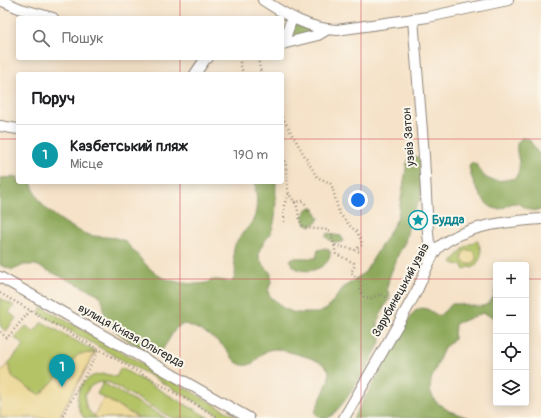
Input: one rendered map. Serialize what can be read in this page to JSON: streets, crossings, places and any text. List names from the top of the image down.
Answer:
{
  "streets": {
    "street": ["узвіз Затон", "Зарубинецький узвіз", "вулиця Князя Ольгерда"]
  },
  "crossings": [
    ["узвіз Затон", "Зарубинецький узвіз"]
  ],
  "places": {
    "place": ["Будда"]
  },
  "page": {
    "search": "Пошук",
    "heading": "Поруч",
    "list": [
      {
        "mark": "1",
        "name": "Казбетський пляж",
        "note": "Місце",
        "value": "190 m"
      }
    ],
    "map_buttons": ["+", "−"],
    "pins": "1"
  }
}
